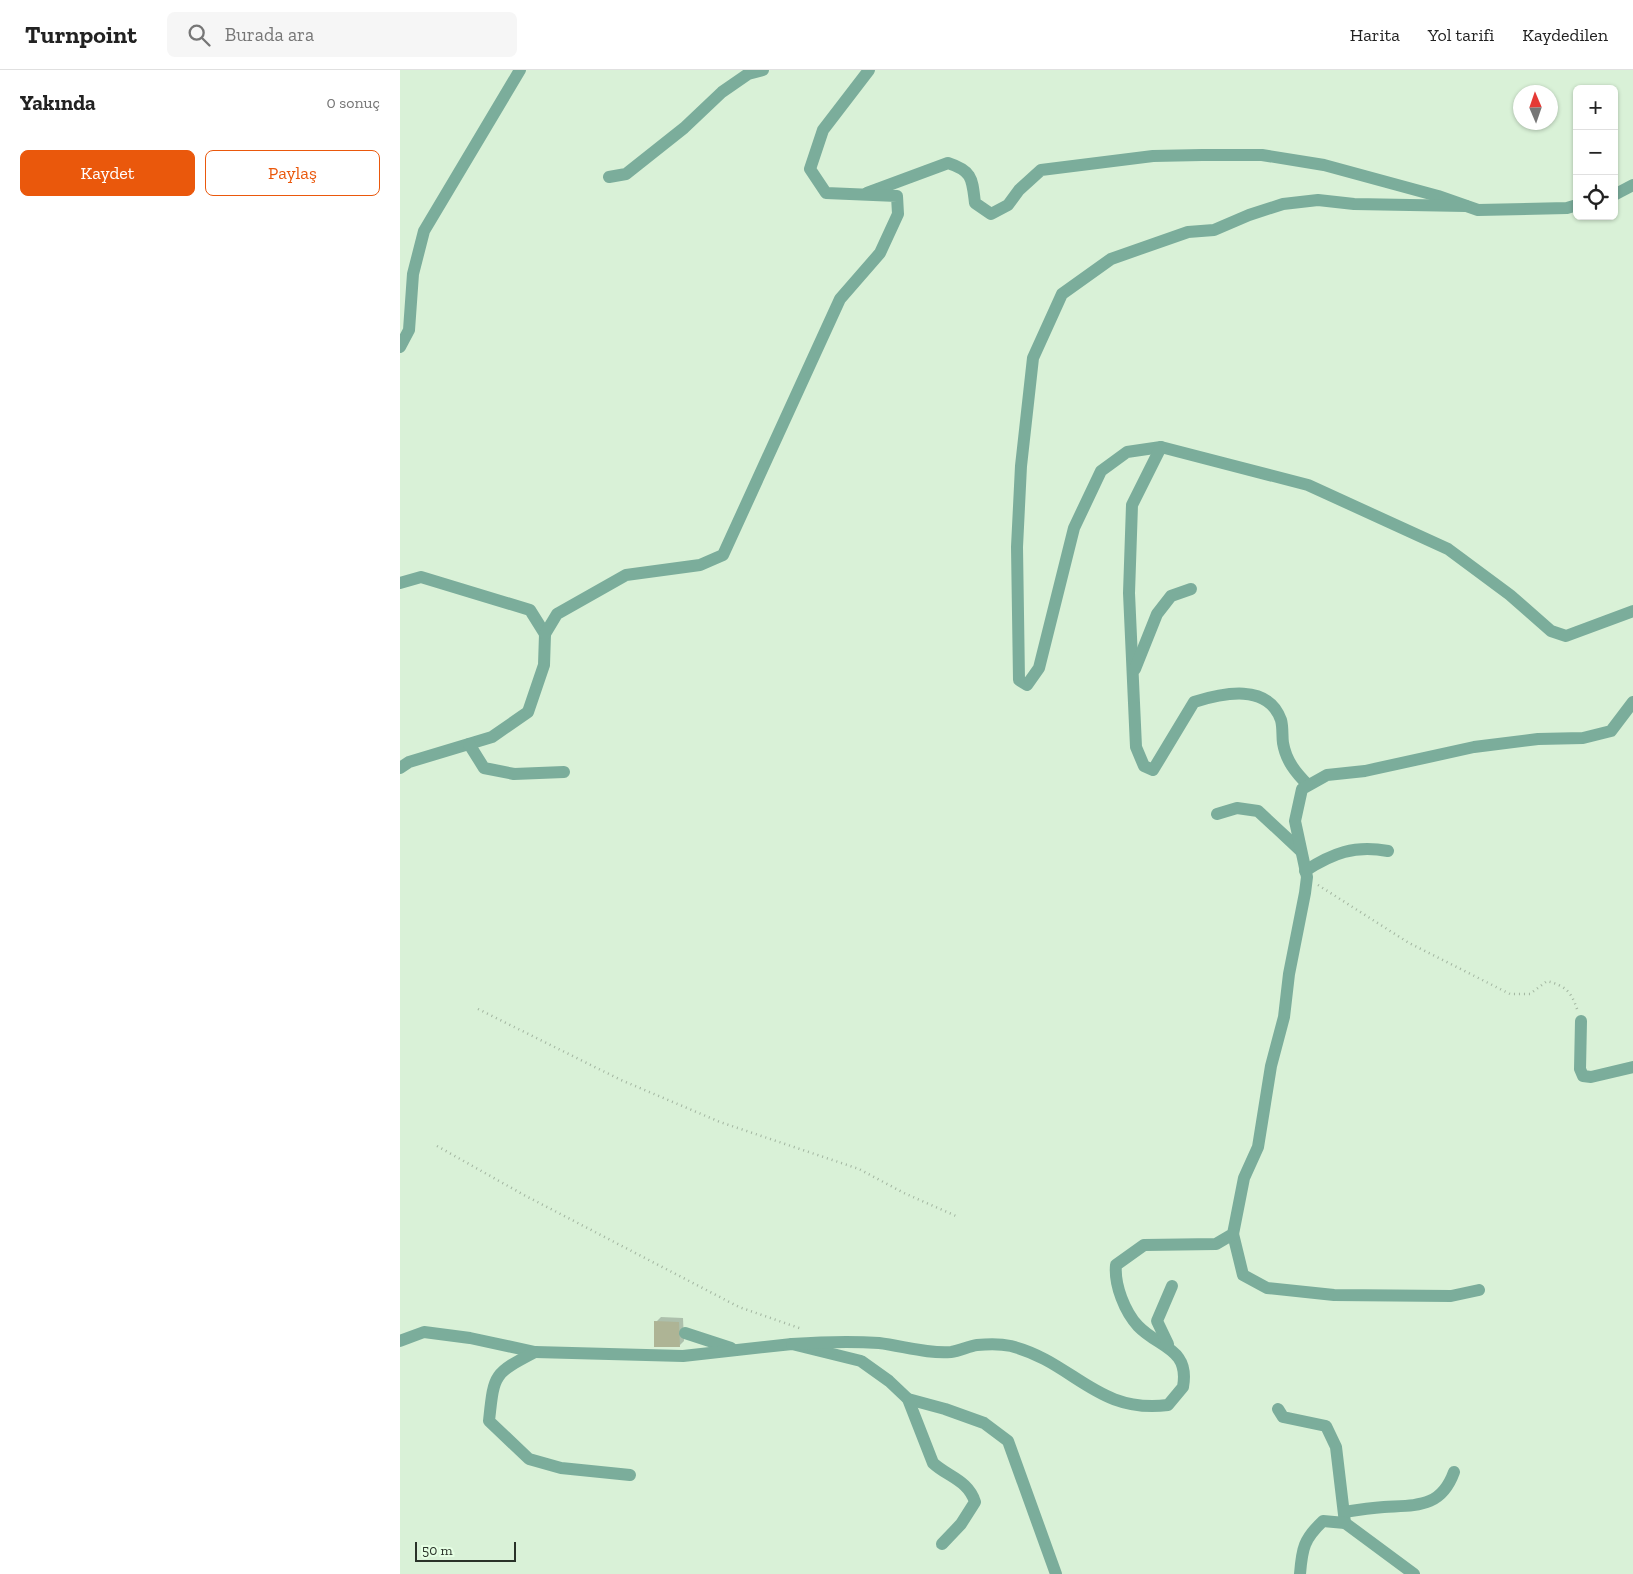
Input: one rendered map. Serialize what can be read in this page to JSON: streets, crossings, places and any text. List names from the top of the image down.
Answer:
{
  "scale_bar": "50 m",
  "north": "top",
  "page": {
    "header": "Turnpoint",
    "search": "Burada ara",
    "nav": ["Harita", "Yol tarifi", "Kaydedilen"],
    "heading": ["Yakında", "0 sonuç"],
    "map_buttons": ["+", "−"],
    "buttons": ["Kaydet", "Paylaş"],
    "scale": "50 m"
  }
}
